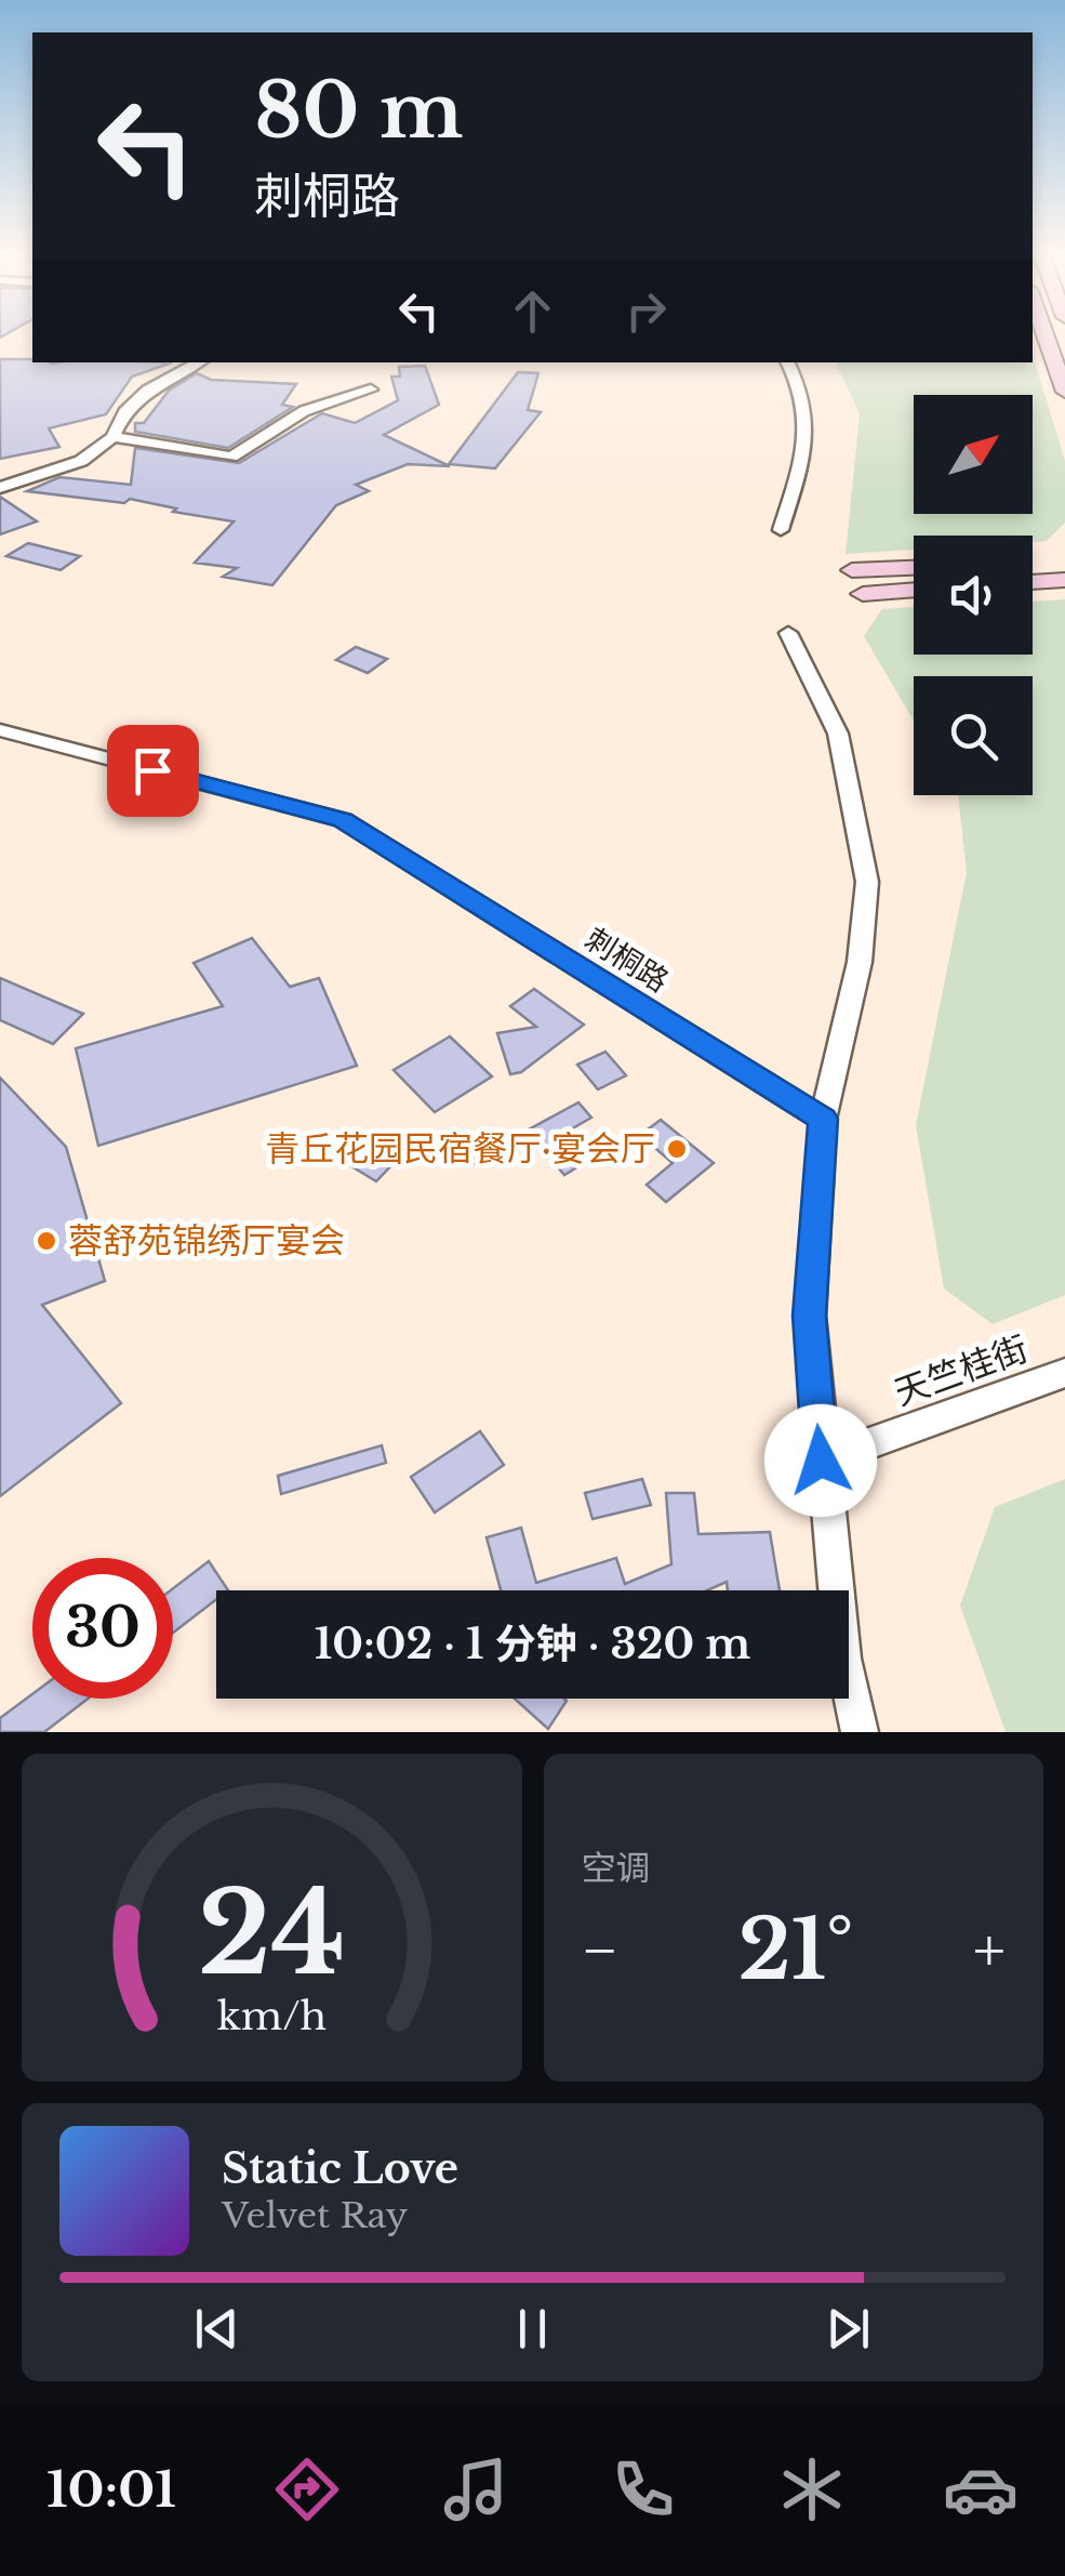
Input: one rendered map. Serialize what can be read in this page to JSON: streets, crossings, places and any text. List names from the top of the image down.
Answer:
{
  "streets": {
    "street": ["刺桐路", "天竺桂街"]
  },
  "places": ["青丘花园民宿餐厅·宴会厅", "蓉舒苑锦绣厅宴会"],
  "north": "top right",
  "page": {
    "turn": ["80 m", "刺桐路"],
    "limit": "30",
    "trip": "10:02 · 1 分钟 · 320 m",
    "tile": "空调",
    "heat": ["−", "21°", "+"],
    "song": ["Static Love", "Velvet Ray"],
    "tabs": "10:01",
    "gauge": ["24", "km/h"]
  }
}
